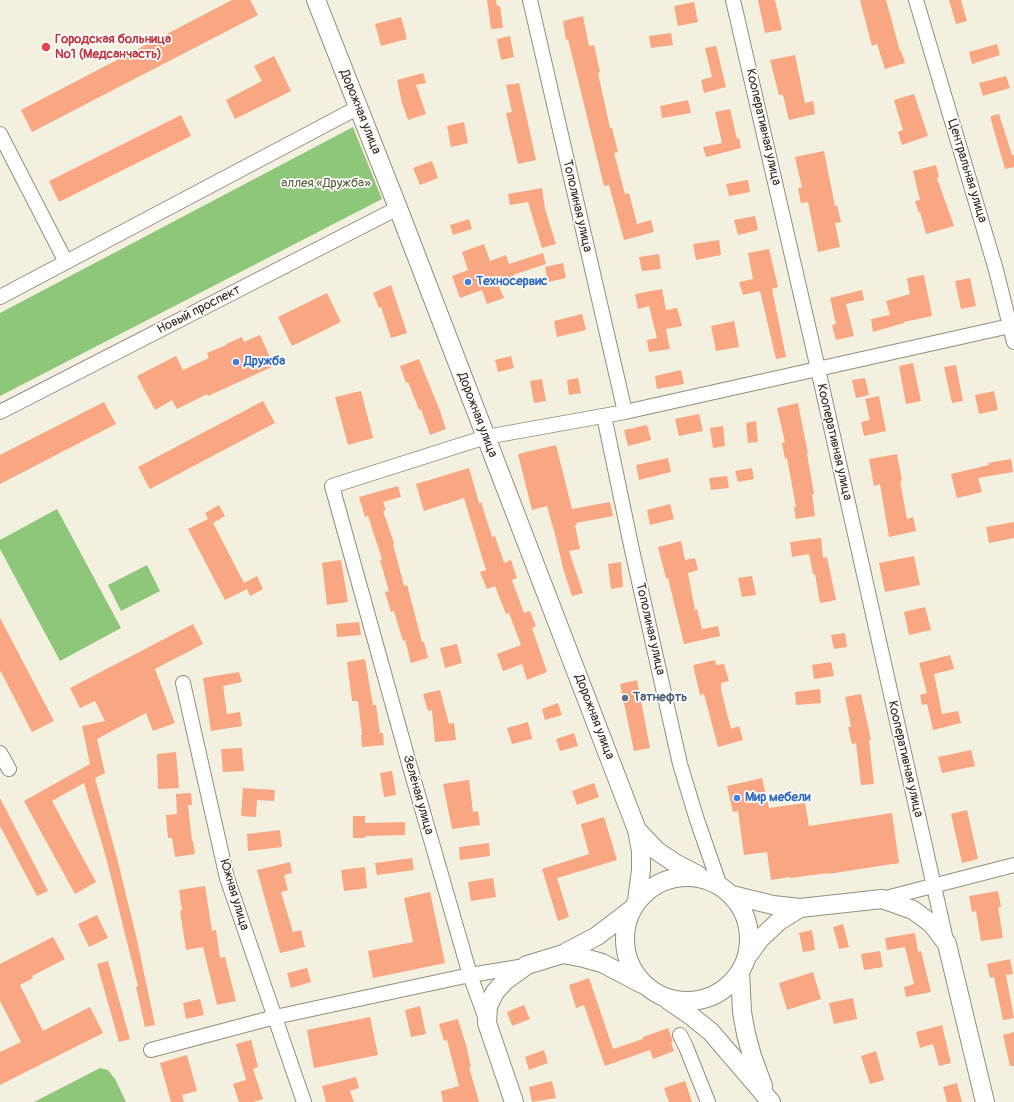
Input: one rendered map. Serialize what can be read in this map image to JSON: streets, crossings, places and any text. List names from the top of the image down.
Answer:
{
  "streets": {
    "main road": ["Дорожная улица", "Зелёная улица"],
    "street": [
      "Кооперативная улица",
      "Центральная улица",
      "Тополиная улица",
      "Новый проспект",
      "Южная улица"
    ]
  },
  "crossings": [
    ["Дорожная улица", "Новый проспект"],
    ["Дорожная улица", "Зелёная улица"]
  ],
  "parks": ["аллея «Дружба»"],
  "places": [
    "Городская больница №1 (Медсанчасть)",
    "Техносервис",
    "Дружба",
    "Татнефть",
    "Мир мебели"
  ]
}
